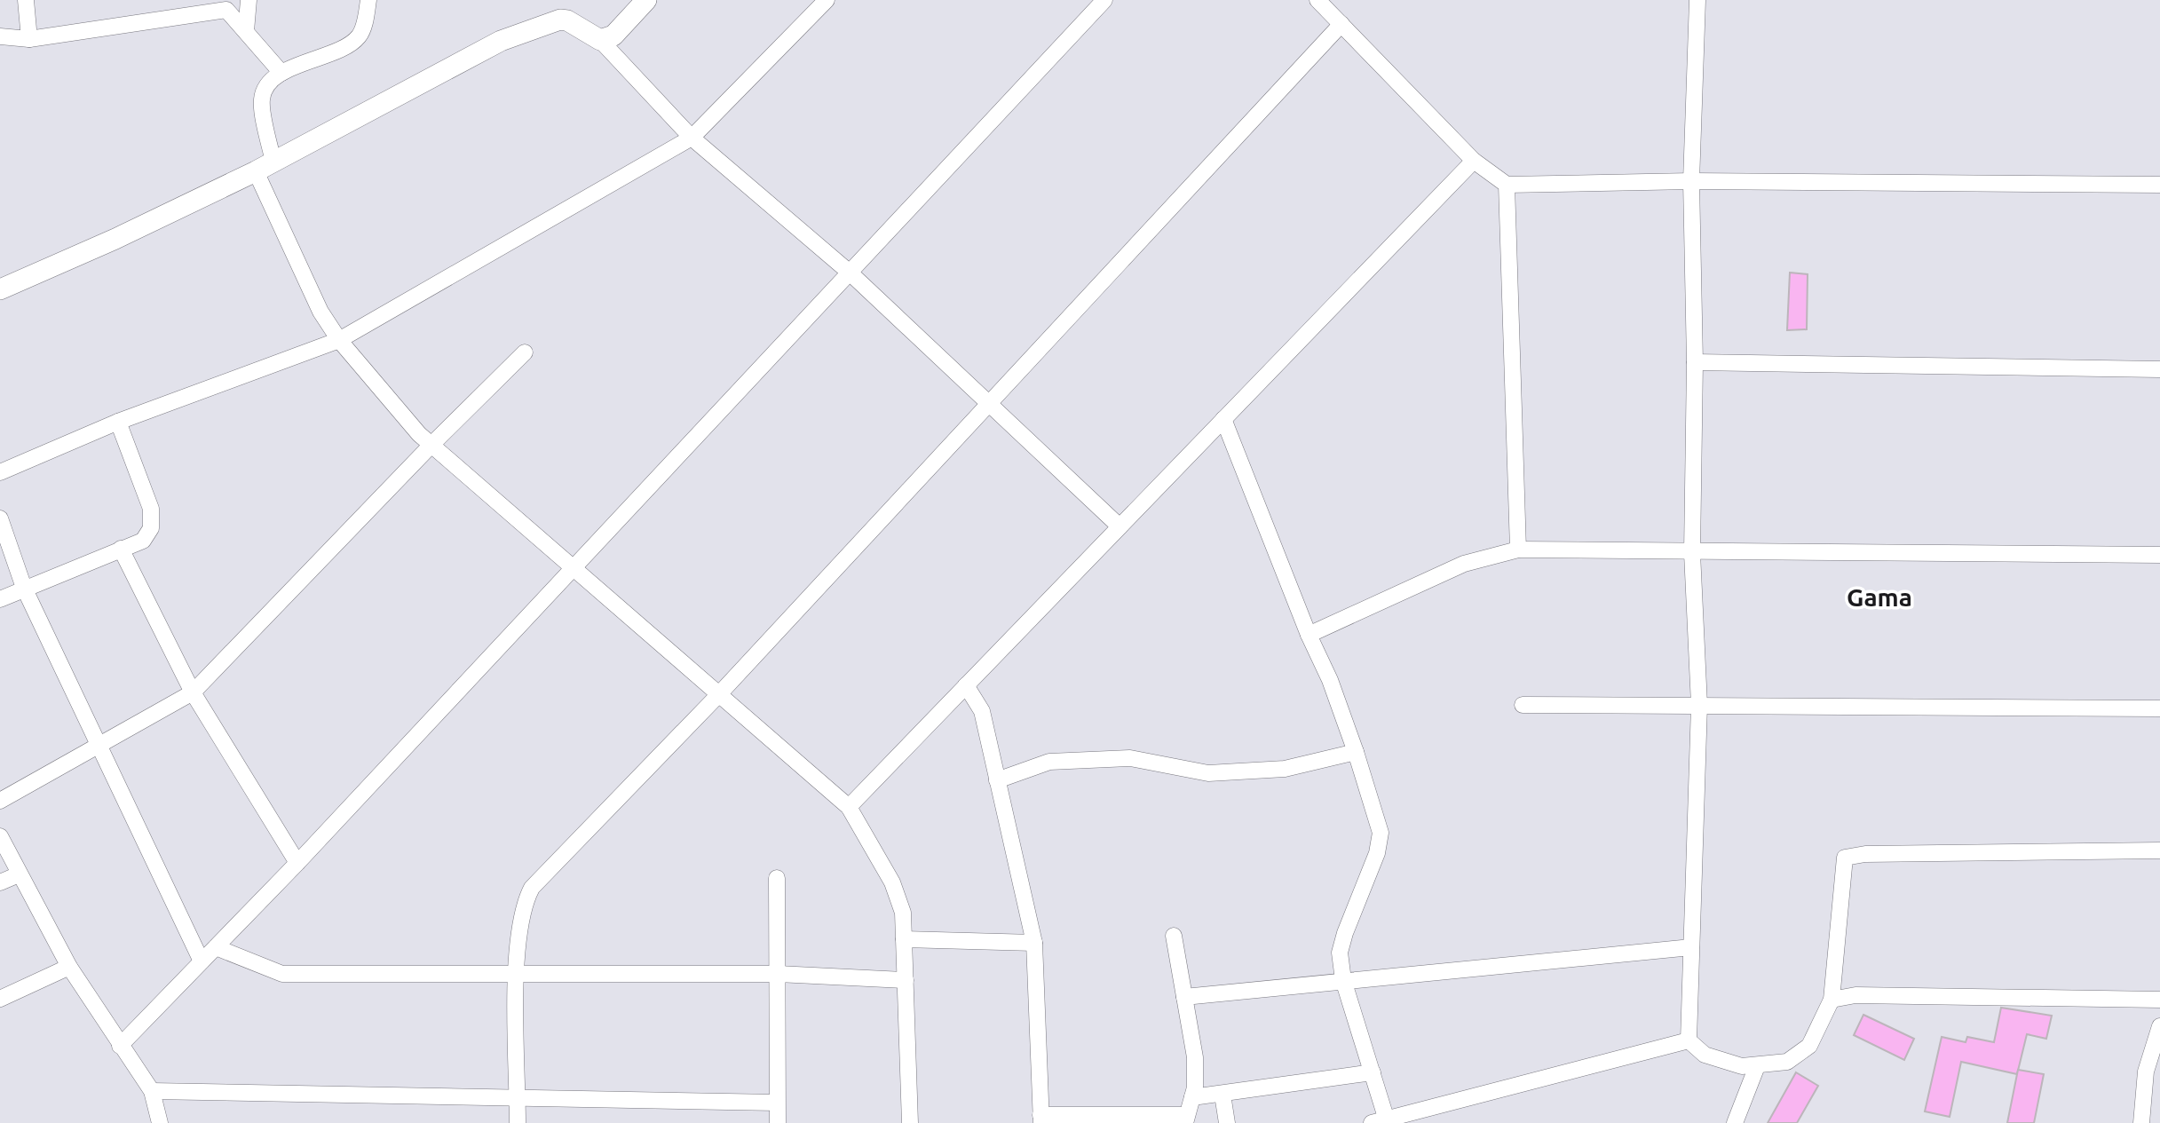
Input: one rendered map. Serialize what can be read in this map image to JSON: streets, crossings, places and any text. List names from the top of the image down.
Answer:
{
  "districts": ["Gama"]
}
